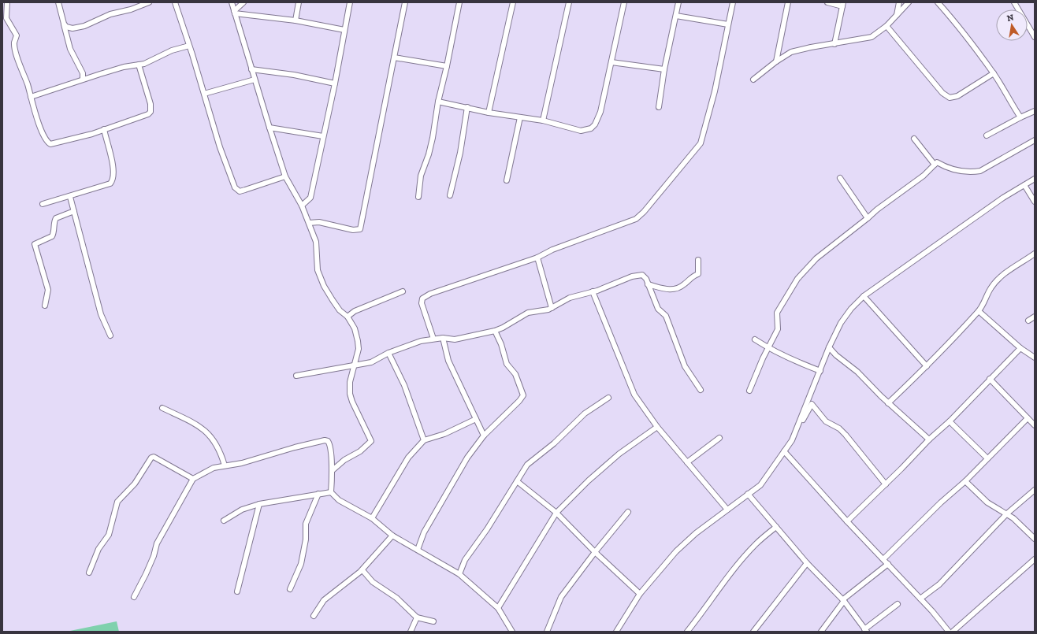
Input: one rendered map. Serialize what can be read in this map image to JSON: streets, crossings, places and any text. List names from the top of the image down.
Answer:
{
  "north": "top"
}
